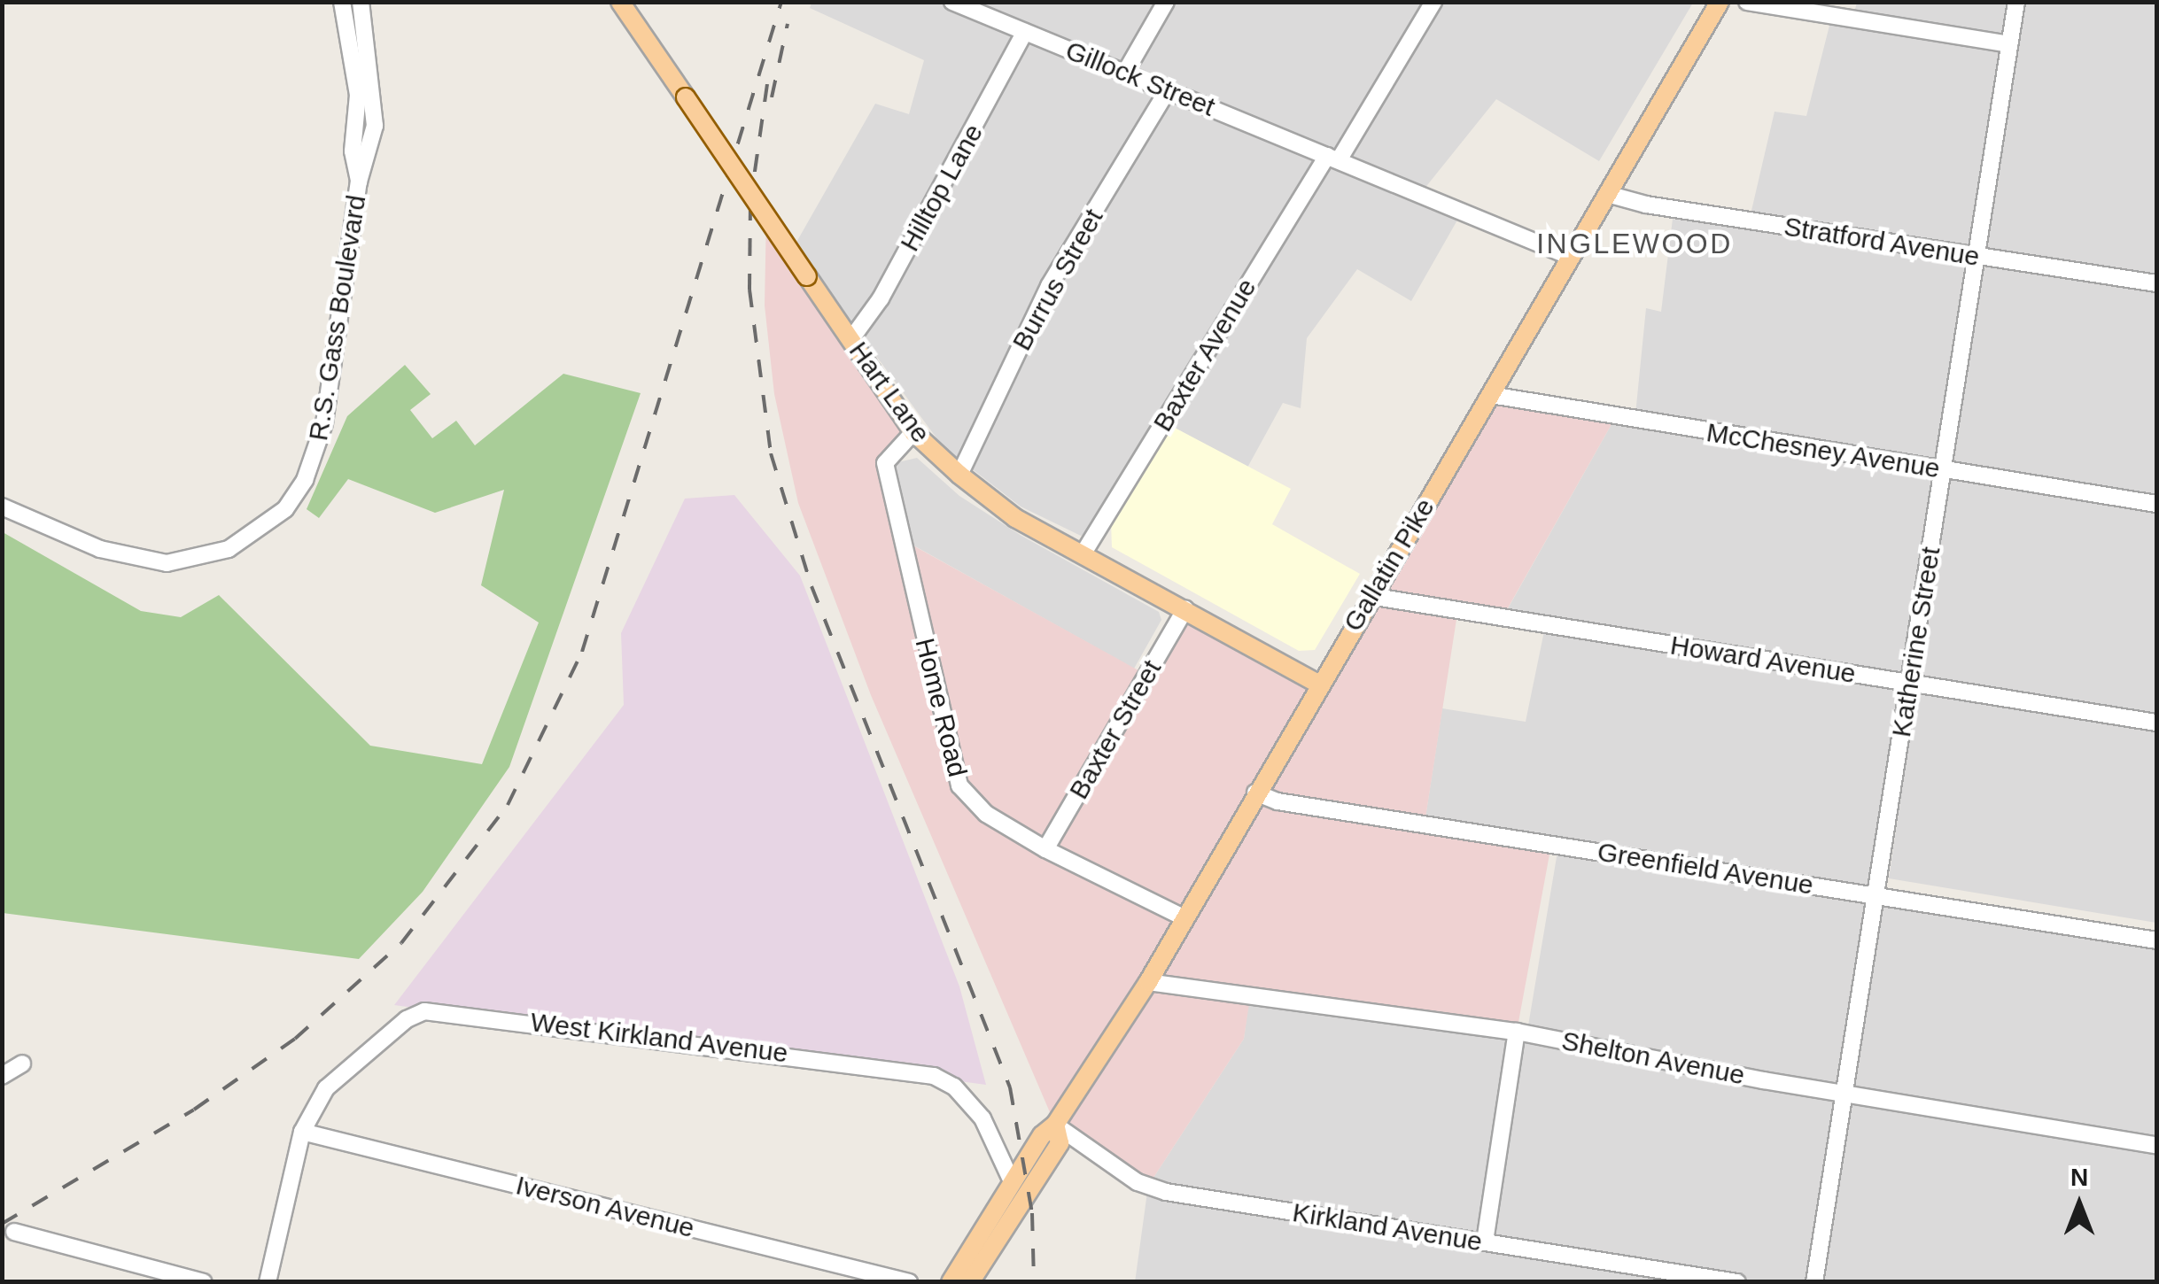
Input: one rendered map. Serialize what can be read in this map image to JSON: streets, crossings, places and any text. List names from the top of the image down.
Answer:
{
  "streets": {
    "main road": ["Hart Lane", "Gallatin Pike"],
    "street": [
      "Gillock Street",
      "Hilltop Lane",
      "Stratford Avenue",
      "Burrus Street",
      "R.S. Gass Boulevard",
      "Baxter Avenue",
      "McChesney Avenue",
      "Katherine Street",
      "Howard Avenue",
      "Home Road",
      "Baxter Street",
      "Greenfield Avenue",
      "West Kirkland Avenue",
      "Shelton Avenue",
      "Iverson Avenue",
      "Kirkland Avenue"
    ]
  },
  "crossings": [
    ["Gillock Street", "Hilltop Lane"],
    ["Gillock Street", "Burrus Street"],
    ["Gillock Street", "Baxter Avenue"],
    ["Gillock Street", "Gallatin Pike"],
    ["Hilltop Lane", "Hart Lane"],
    ["Stratford Avenue", "Gallatin Pike"],
    ["Stratford Avenue", "Katherine Street"],
    ["Burrus Street", "Hart Lane"],
    ["Baxter Avenue", "Hart Lane"],
    ["Hart Lane", "Gallatin Pike"],
    ["Hart Lane", "Home Road"],
    ["Hart Lane", "Baxter Street"],
    ["McChesney Avenue", "Gallatin Pike"],
    ["McChesney Avenue", "Katherine Street"],
    ["Gallatin Pike", "Howard Avenue"],
    ["Gallatin Pike", "Home Road"],
    ["Gallatin Pike", "Greenfield Avenue"],
    ["Gallatin Pike", "West Kirkland Avenue"],
    ["Gallatin Pike", "Shelton Avenue"],
    ["Gallatin Pike", "Kirkland Avenue"],
    ["Katherine Street", "Howard Avenue"],
    ["Katherine Street", "Greenfield Avenue"],
    ["Katherine Street", "Shelton Avenue"],
    ["Home Road", "Baxter Street"],
    ["West Kirkland Avenue", "Iverson Avenue"]
  ],
  "districts": ["INGLEWOOD"],
  "north": "top"
}
